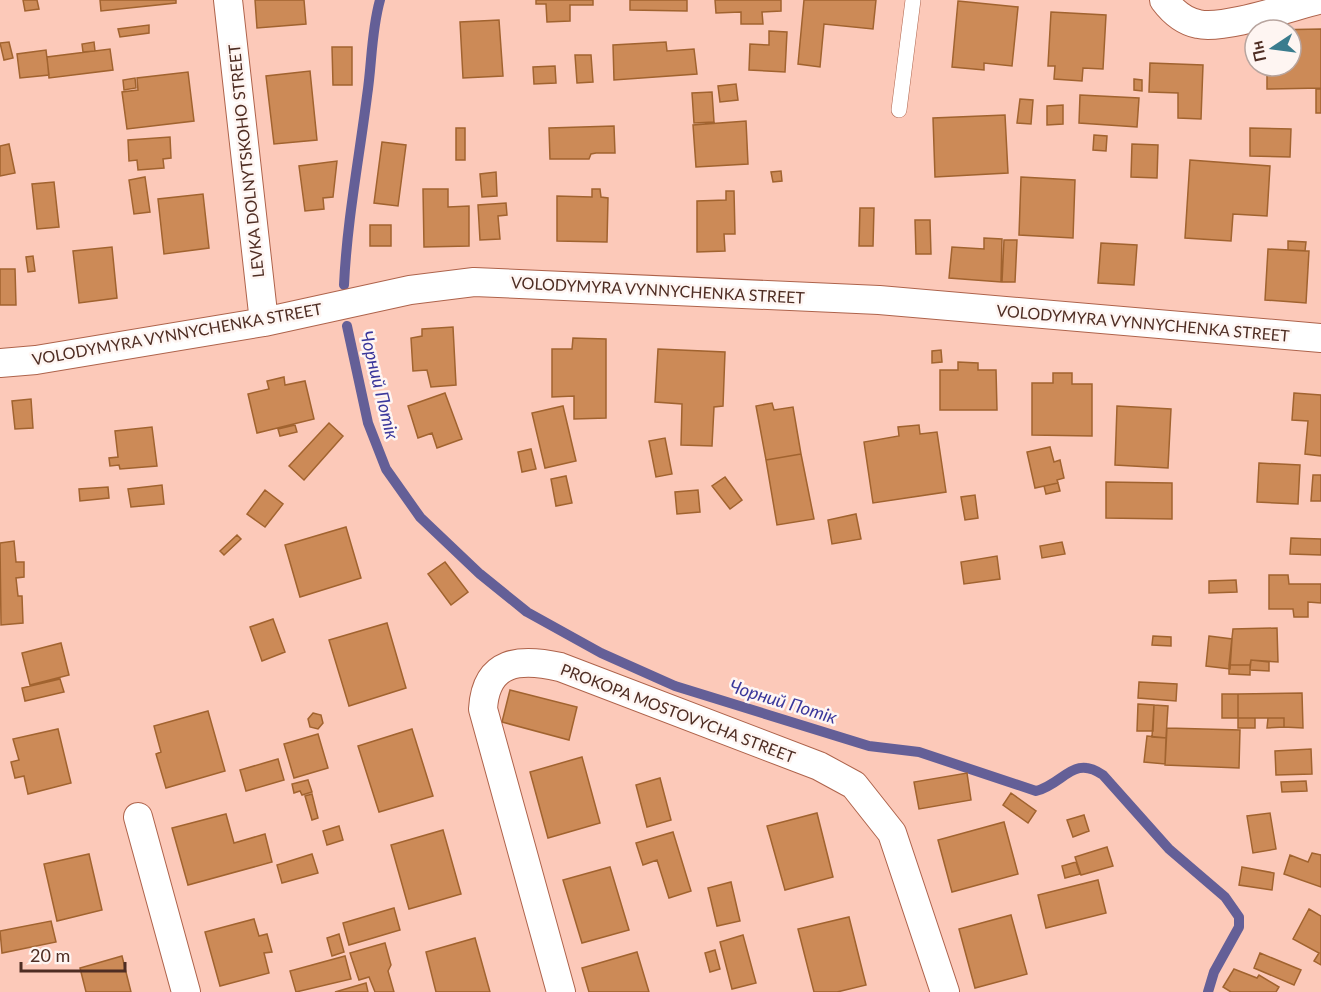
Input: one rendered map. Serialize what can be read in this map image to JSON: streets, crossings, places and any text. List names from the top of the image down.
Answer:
{
  "streets": {
    "street": ["LEVKA DOLNYTSKOHO STREET", "VOLODYMYRA VYNNYCHENKA STREET", "PROKOPA MOSTOVYCHA STREET"]
  },
  "crossings": [
    ["LEVKA DOLNYTSKOHO STREET", "VOLODYMYRA VYNNYCHENKA STREET"]
  ],
  "water": ["Чорний Потік"],
  "scale_bar": "20 m",
  "north": "left"
}
